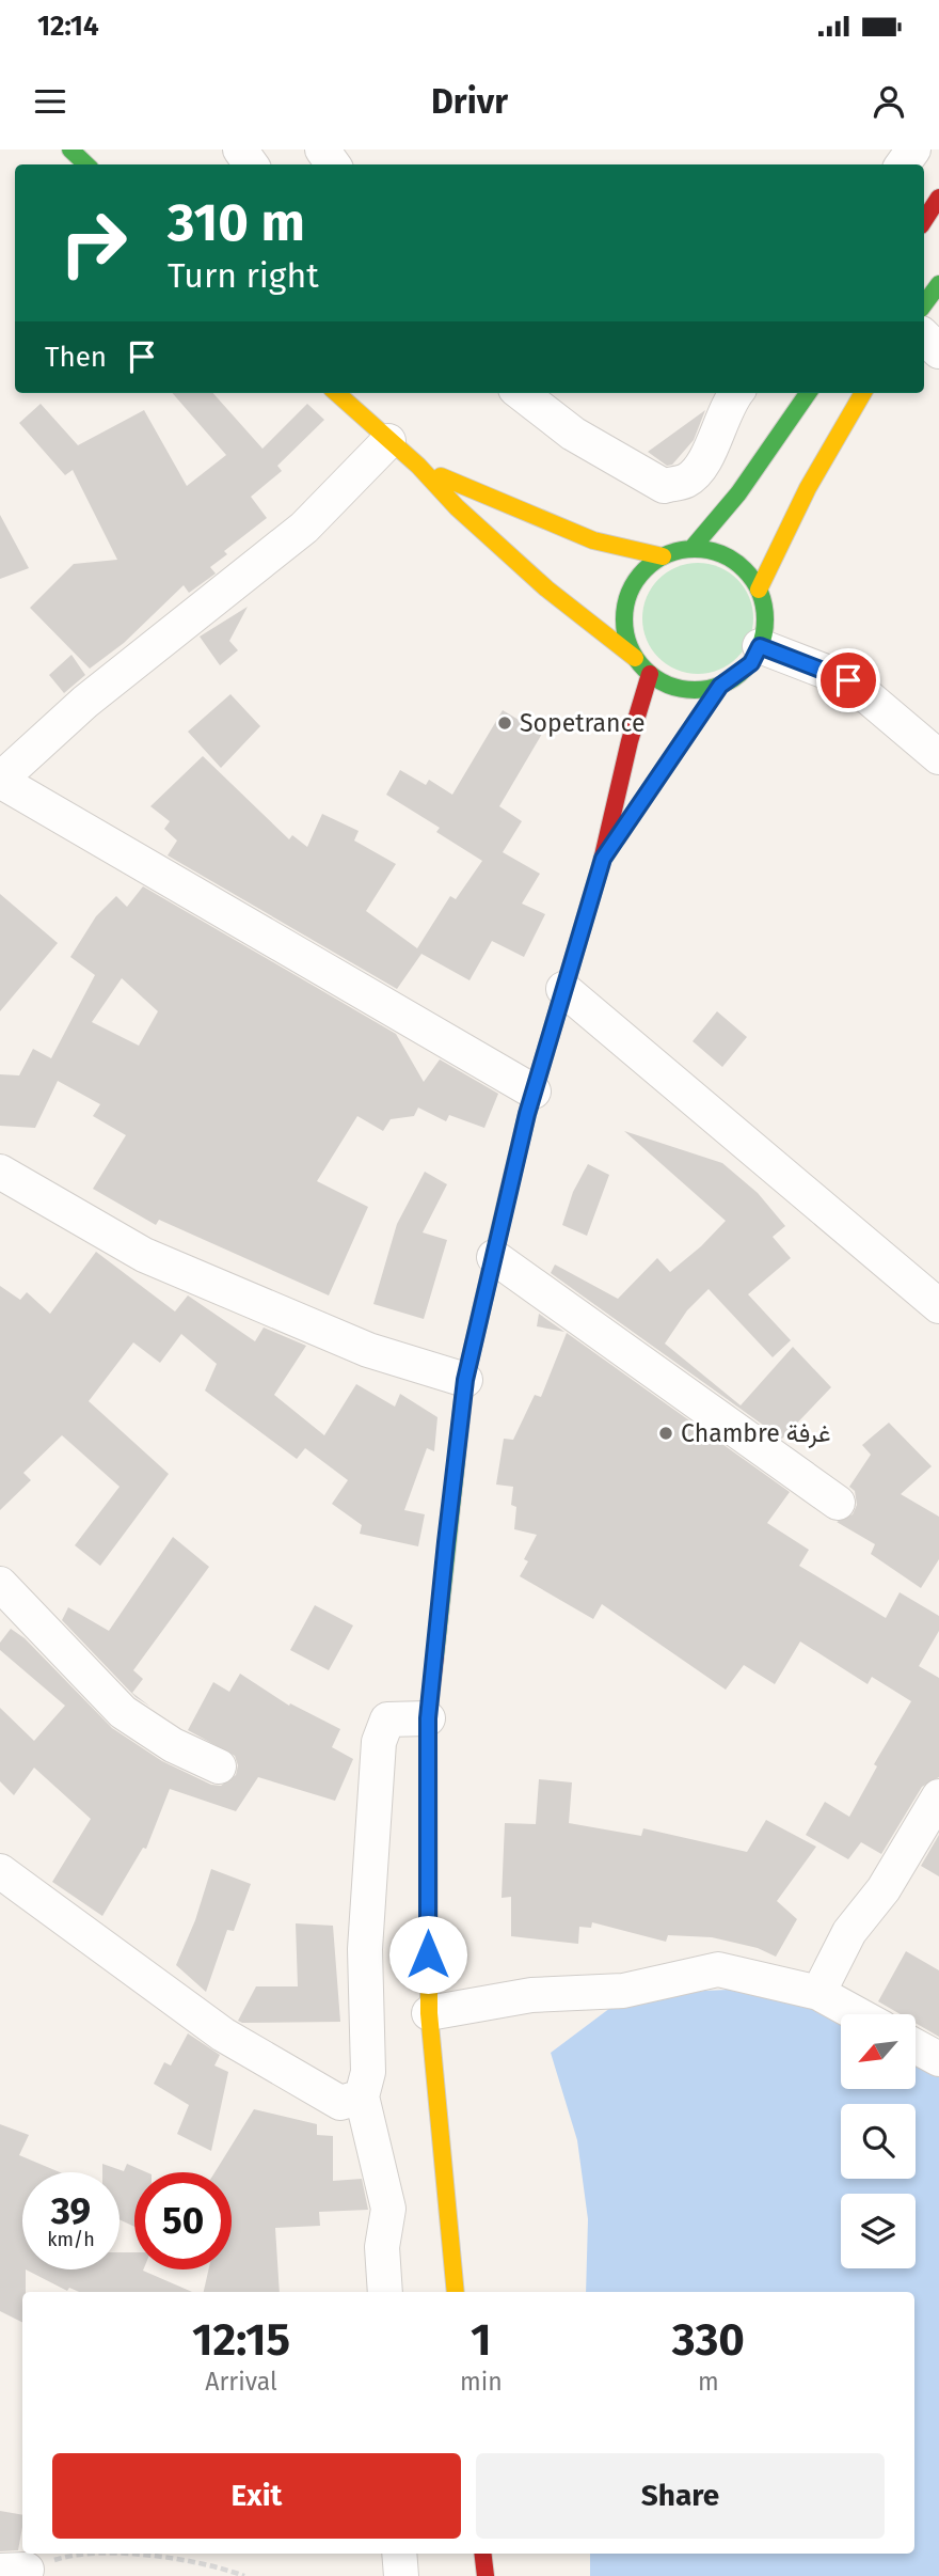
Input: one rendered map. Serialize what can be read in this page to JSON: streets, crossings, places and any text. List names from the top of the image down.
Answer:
{
  "places": ["Sopetrance", "Chambre غرفة"],
  "north": "bottom left",
  "page": {
    "status": "12:14",
    "header": "Drivr",
    "turn": ["310 m", "Turn right"],
    "then": "Then",
    "speed": "39 km/h",
    "limit": "50",
    "eta": [
      "12:15",
      "Arrival",
      "1",
      "min",
      "330",
      "m"
    ],
    "buttons": ["Exit", "Share"]
  }
}
